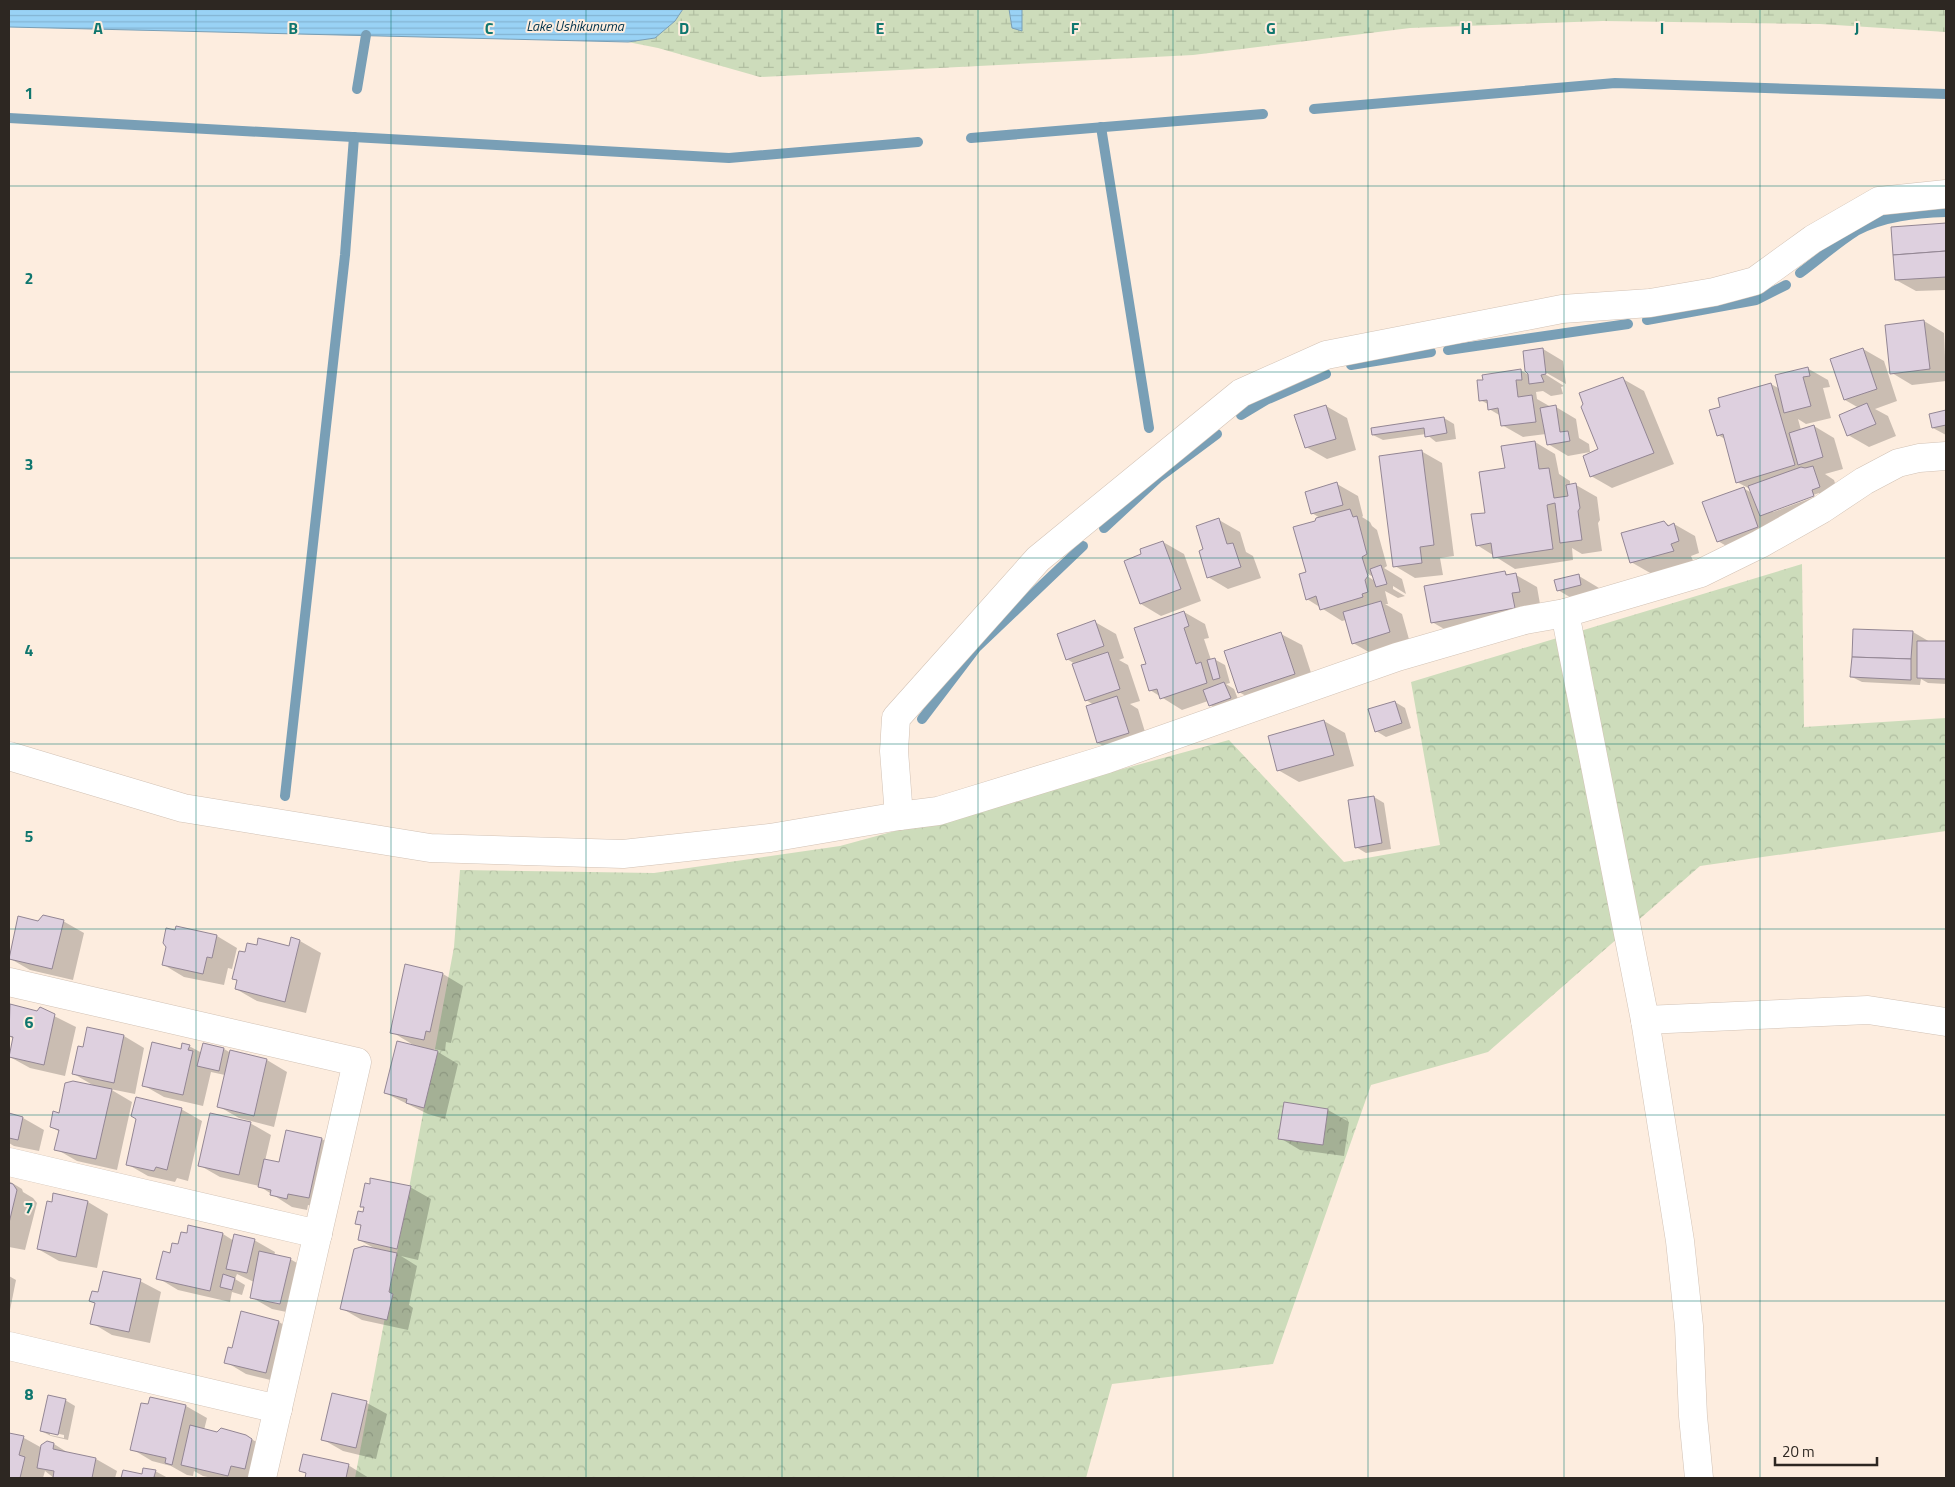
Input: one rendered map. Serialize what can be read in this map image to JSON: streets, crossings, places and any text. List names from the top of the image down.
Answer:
{
  "water": ["Lake Ushikunuma"],
  "scale_bar": "20 m",
  "grid": {
    "columns": [
      "A",
      "B",
      "C",
      "D",
      "E",
      "F",
      "G",
      "H",
      "I",
      "J"
    ],
    "rows": [
      "1",
      "2",
      "3",
      "4",
      "5",
      "6",
      "7",
      "8"
    ]
  }
}
